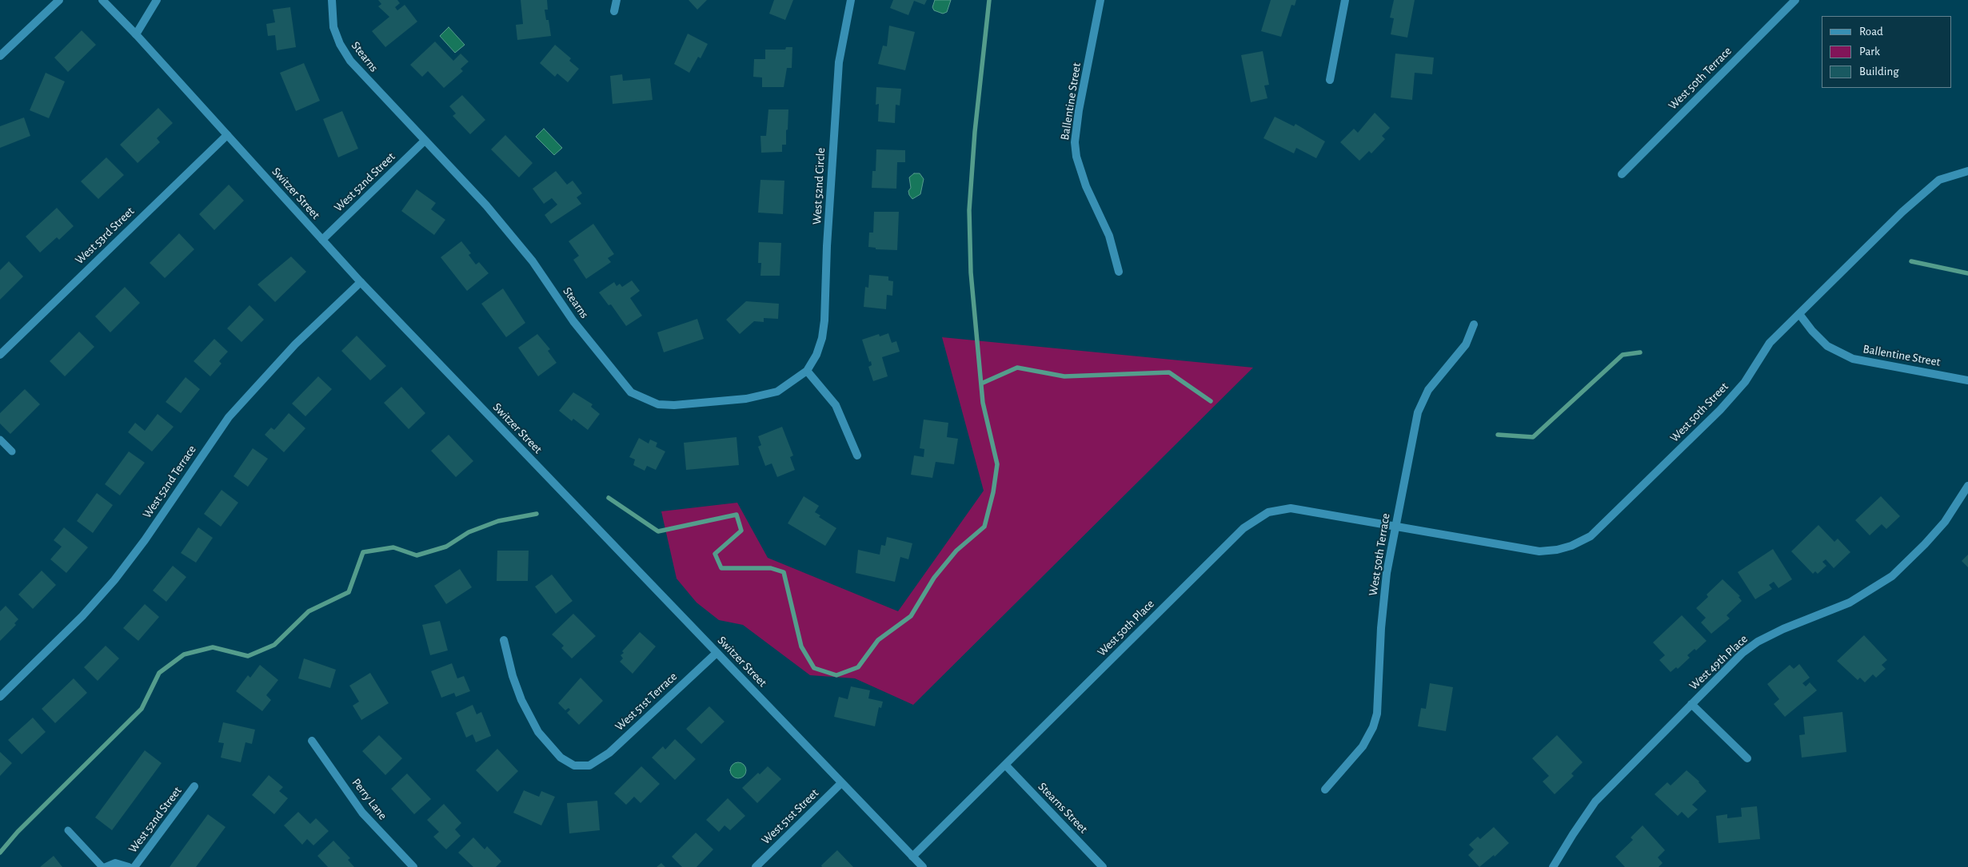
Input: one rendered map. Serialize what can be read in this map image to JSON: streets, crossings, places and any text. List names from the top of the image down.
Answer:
{
  "streets": {
    "street": [
      "Stearns",
      "West 50th Terrace",
      "Ballentine Street",
      "West 52nd Street",
      "West 52nd Circle",
      "Switzer Street",
      "West 53rd Street",
      "West 50th Street",
      "West 52nd Terrace",
      "West 50th Place",
      "West 49th Place",
      "West 51st Terrace",
      "Perry Lane",
      "Stearns Street",
      "West 51st Street"
    ]
  },
  "crossings": [
    ["Stearns", "West 52nd Street"],
    ["Stearns", "West 52nd Circle"],
    ["West 50th Terrace", "West 50th Street"],
    ["West 50th Terrace", "West 50th Place"],
    ["Ballentine Street", "West 50th Street"],
    ["West 52nd Street", "Switzer Street"],
    ["Switzer Street", "West 53rd Street"],
    ["Switzer Street", "West 52nd Terrace"],
    ["Switzer Street", "West 50th Place"],
    ["Switzer Street", "West 51st Terrace"],
    ["Switzer Street", "West 51st Street"],
    ["West 50th Street", "West 50th Place"],
    ["West 50th Place", "Stearns Street"]
  ],
  "legend": ["Road", "Park", "Building"]
}
